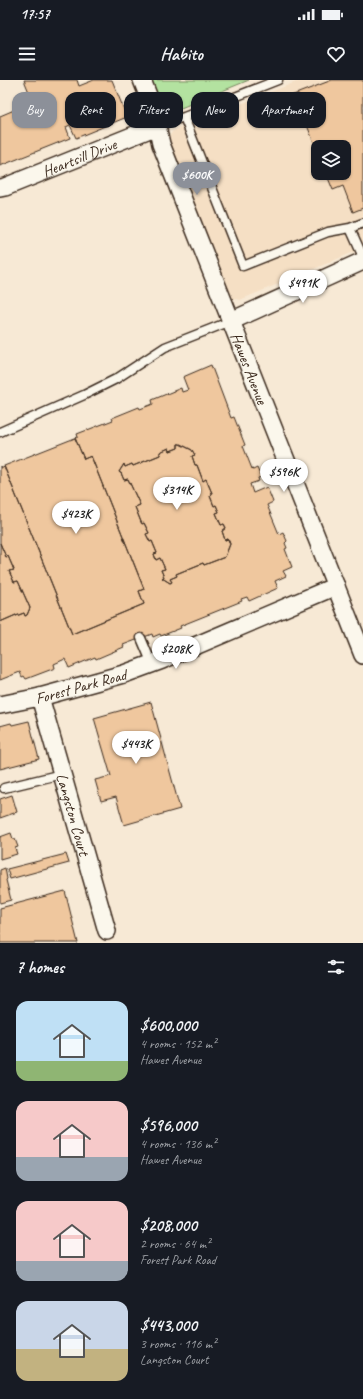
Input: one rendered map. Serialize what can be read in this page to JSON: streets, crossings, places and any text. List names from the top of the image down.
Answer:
{
  "streets": {
    "street": [
      "Heartsill Drive",
      "Hawes Avenue",
      "Forest Park Road",
      "Langston Court"
    ]
  },
  "crossings": [
    ["Hawes Avenue", "Forest Park Road"],
    ["Forest Park Road", "Langston Court"]
  ],
  "page": {
    "status": "17:57",
    "header": "Habito",
    "chip": [
      "Buy",
      "Rent",
      "Filters",
      "New",
      "Apartment"
    ],
    "price": [
      "$600K",
      "$491K",
      "$596K",
      "$314K",
      "$423K",
      "$208K",
      "$443K"
    ],
    "heading": "7 homes",
    "list": [
      {
        "name": "$600,000",
        "note": "4 rooms · 152 m² · Hawes Avenue"
      },
      {
        "name": "$596,000",
        "note": "4 rooms · 136 m² · Hawes Avenue"
      },
      {
        "name": "$208,000",
        "note": "2 rooms · 64 m² · Forest Park Road"
      },
      {
        "name": "$443,000",
        "note": "3 rooms · 116 m² · Langston Court"
      }
    ]
  }
}
